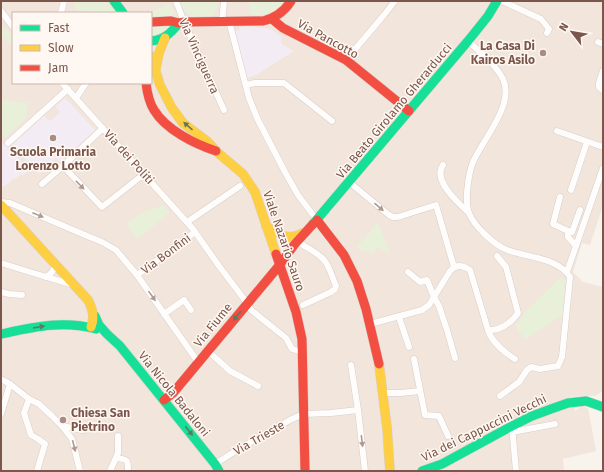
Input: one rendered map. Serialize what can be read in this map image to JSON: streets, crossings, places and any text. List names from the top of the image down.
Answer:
{
  "streets": {
    "street": [
      "Via Pancotto",
      "Via Vinciguerra",
      "Via Beato Girolamo Gherarducci",
      "Via dei Politi",
      "Viale Nazario Sauro",
      "Via Bonfini",
      "Via Fiume",
      "Via Nicola Badaloni",
      "Via dei Cappuccini Vecchi",
      "Via Trieste"
    ]
  },
  "crossings": [
    ["Via Pancotto", "Via Beato Girolamo Gherarducci"],
    ["Via Beato Girolamo Gherarducci", "Via Fiume"],
    ["Via dei Politi", "Via Bonfini"],
    ["Via dei Politi", "Via Fiume"],
    ["Viale Nazario Sauro", "Via Fiume"],
    ["Viale Nazario Sauro", "Via Trieste"],
    ["Via Fiume", "Via Nicola Badaloni"],
    ["Via Nicola Badaloni", "Via Trieste"]
  ],
  "places": ["La Casa Di Kairos Asilo", "Scuola Primaria Lorenzo Lotto", "Chiesa San Pietrino"],
  "legend": ["Fast", "Slow", "Jam"],
  "north": "top left"
}
